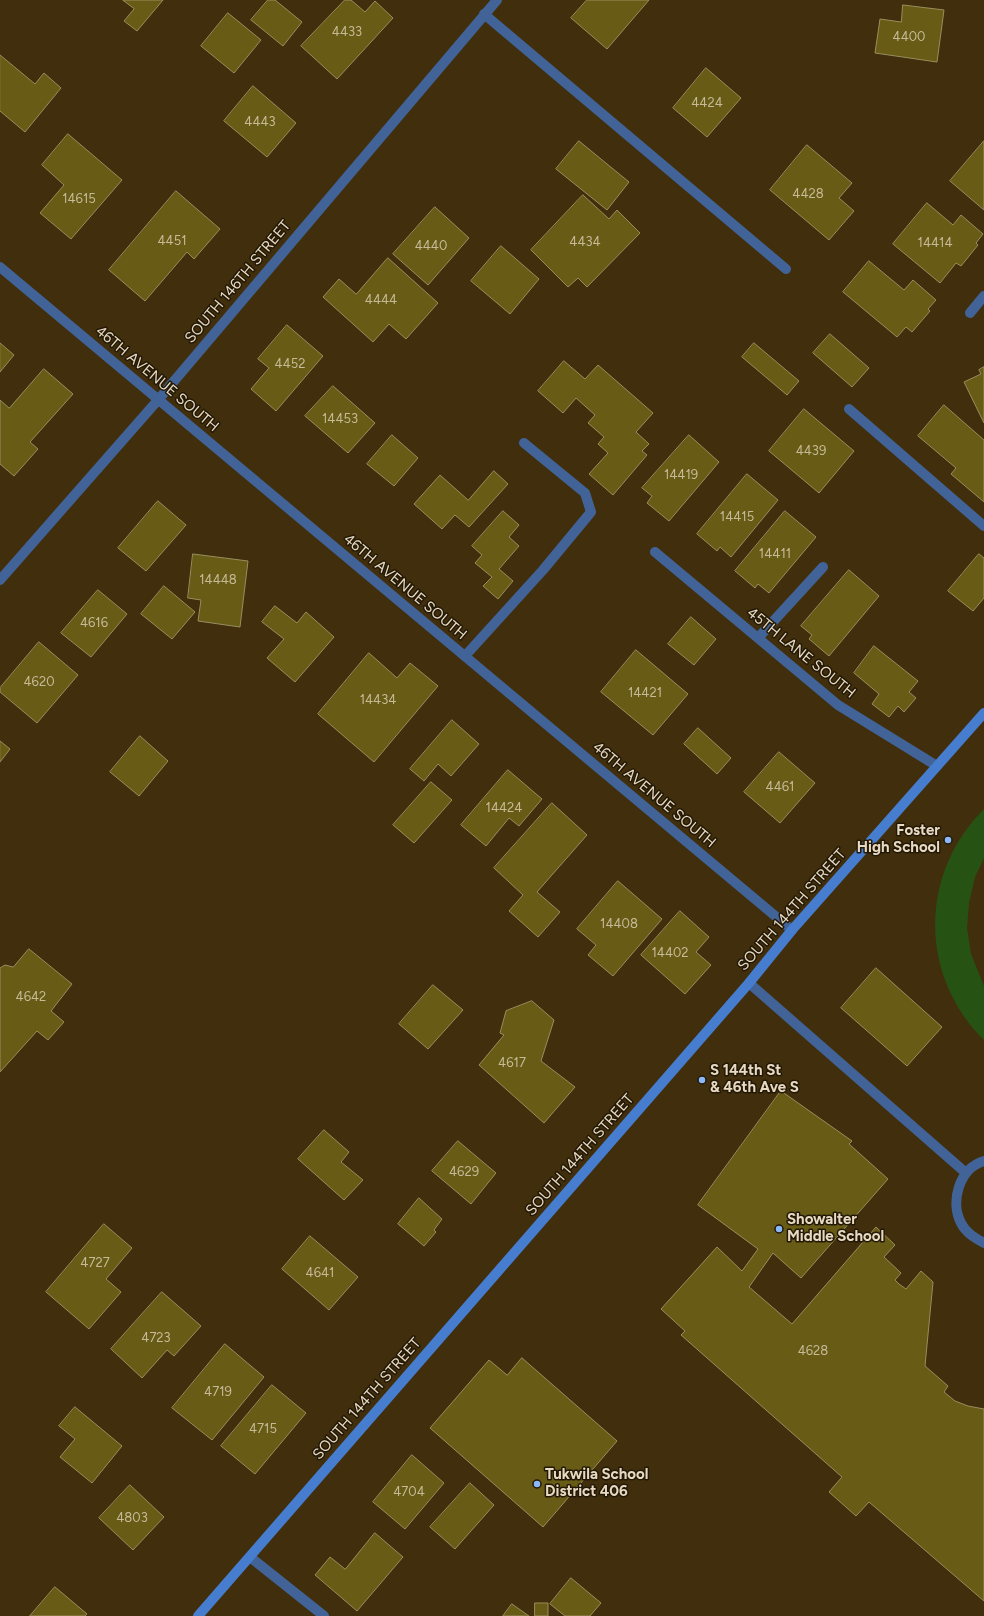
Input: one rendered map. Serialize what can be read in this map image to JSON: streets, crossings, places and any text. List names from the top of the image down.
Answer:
{
  "streets": {
    "street": [
      "SOUTH 146TH STREET",
      "46TH AVENUE SOUTH",
      "45TH LANE SOUTH",
      "SOUTH 144TH STREET"
    ]
  },
  "crossings": [
    ["SOUTH 146TH STREET", "46TH AVENUE SOUTH"],
    ["46TH AVENUE SOUTH", "SOUTH 144TH STREET"],
    ["45TH LANE SOUTH", "SOUTH 144TH STREET"]
  ],
  "places": [
    "Foster High School",
    "S 144th St & 46th Ave S",
    "Showalter Middle School",
    "Tukwila School District 406"
  ],
  "house_numbers": [
    "4433",
    "4400",
    "4424",
    "4443",
    "4428",
    "14615",
    "4451",
    "4434",
    "14414",
    "4440",
    "4444",
    "4452",
    "14453",
    "4439",
    "14419",
    "14415",
    "14411",
    "14448",
    "4616",
    "4620",
    "14421",
    "14434",
    "4461",
    "14424",
    "14408",
    "14402",
    "4642",
    "4617",
    "4629",
    "4727",
    "4641",
    "4723",
    "4628",
    "4719",
    "4715",
    "4704",
    "4803"
  ]
}
